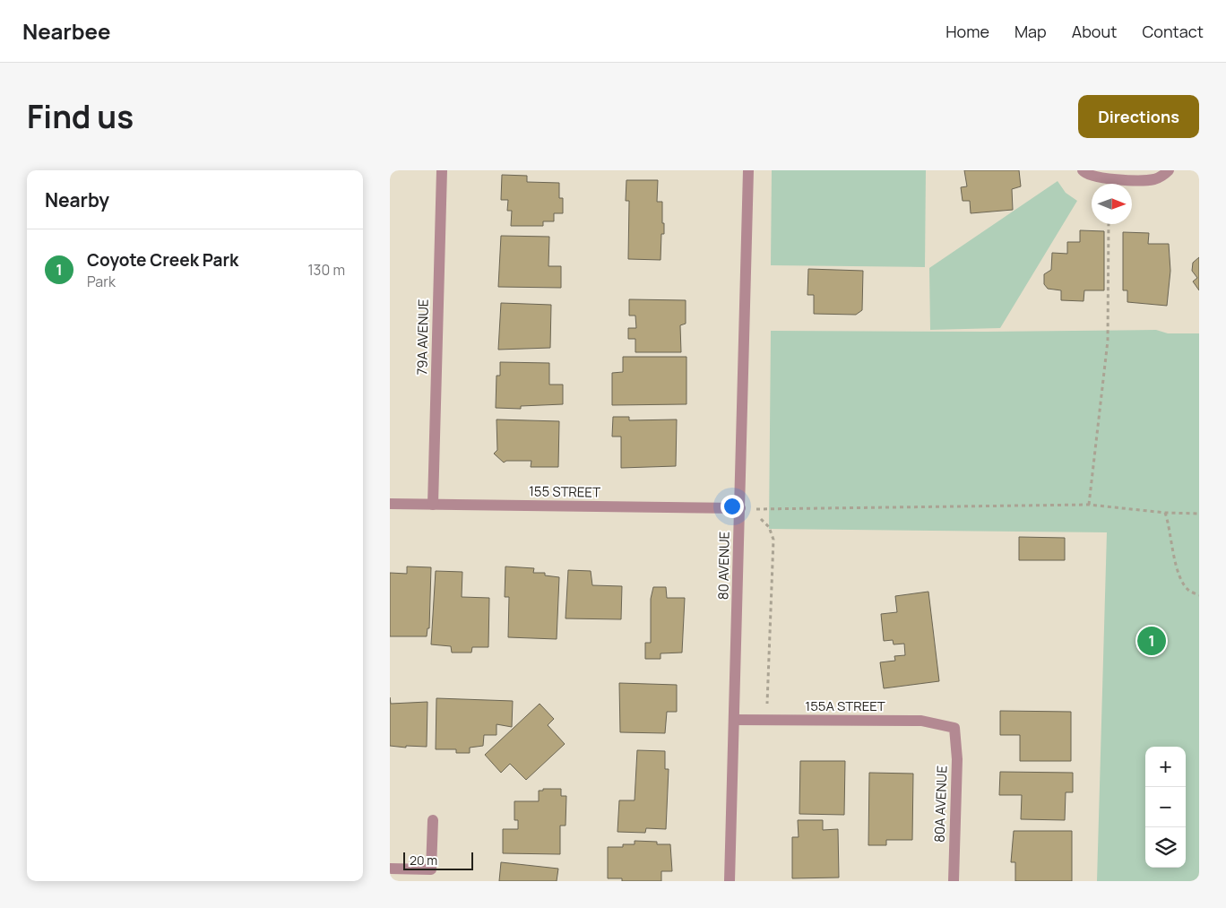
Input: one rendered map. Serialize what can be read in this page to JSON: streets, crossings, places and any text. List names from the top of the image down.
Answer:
{
  "streets": {
    "street": [
      "79A AVENUE",
      "155 STREET",
      "80 AVENUE",
      "155A STREET",
      "80A AVENUE"
    ]
  },
  "crossings": [
    ["79A AVENUE", "155 STREET"],
    ["155 STREET", "80 AVENUE"],
    ["80 AVENUE", "155A STREET"],
    ["155A STREET", "80A AVENUE"]
  ],
  "scale_bar": "20 m",
  "north": "right",
  "page": {
    "header": "Nearbee",
    "nav": [
      "Home",
      "Map",
      "About",
      "Contact"
    ],
    "title": "Find us",
    "buttons": "Directions",
    "heading": "Nearby",
    "list": [
      {
        "mark": "1",
        "name": "Coyote Creek Park",
        "note": "Park",
        "value": "130 m"
      }
    ],
    "pins": "1",
    "map_buttons": ["+", "−"],
    "scale": "20 m"
  }
}
